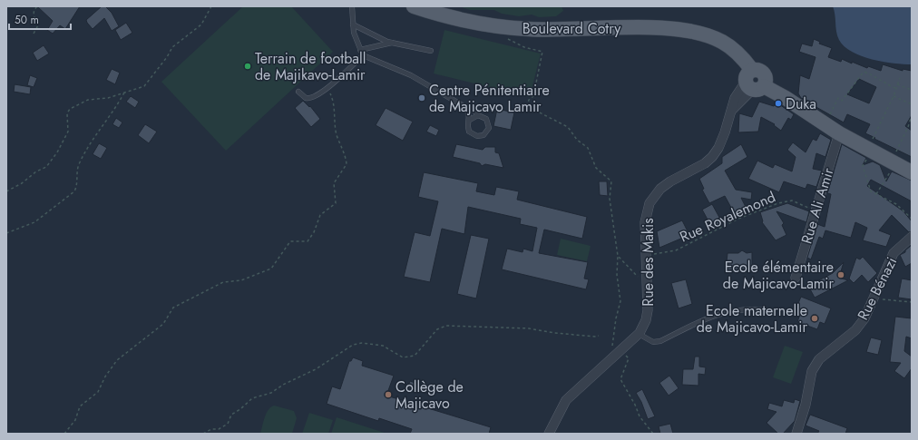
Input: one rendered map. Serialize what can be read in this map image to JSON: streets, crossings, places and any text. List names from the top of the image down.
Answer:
{
  "streets": {
    "main road": ["Boulevard Cotry"],
    "street": ["Rue Ali Amir", "Rue des Makis", "Rue Bénazi"],
    "path": ["Rue Royalemond"]
  },
  "crossings": [
    ["Boulevard Cotry", "Rue des Makis"],
    ["Rue Ali Amir", "Rue Royalemond"],
    ["Rue Royalemond", "Rue des Makis"]
  ],
  "places": [
    "Terrain de football de Majikavo-Lamir",
    "Centre Pénitentiaire de Majicavo Lamir",
    "Duka",
    "Ecole élémentaire de Majicavo-Lamir",
    "Ecole maternelle de Majicavo-Lamir",
    "Collège de Majicavo"
  ],
  "scale_bar": "50 m"
}
